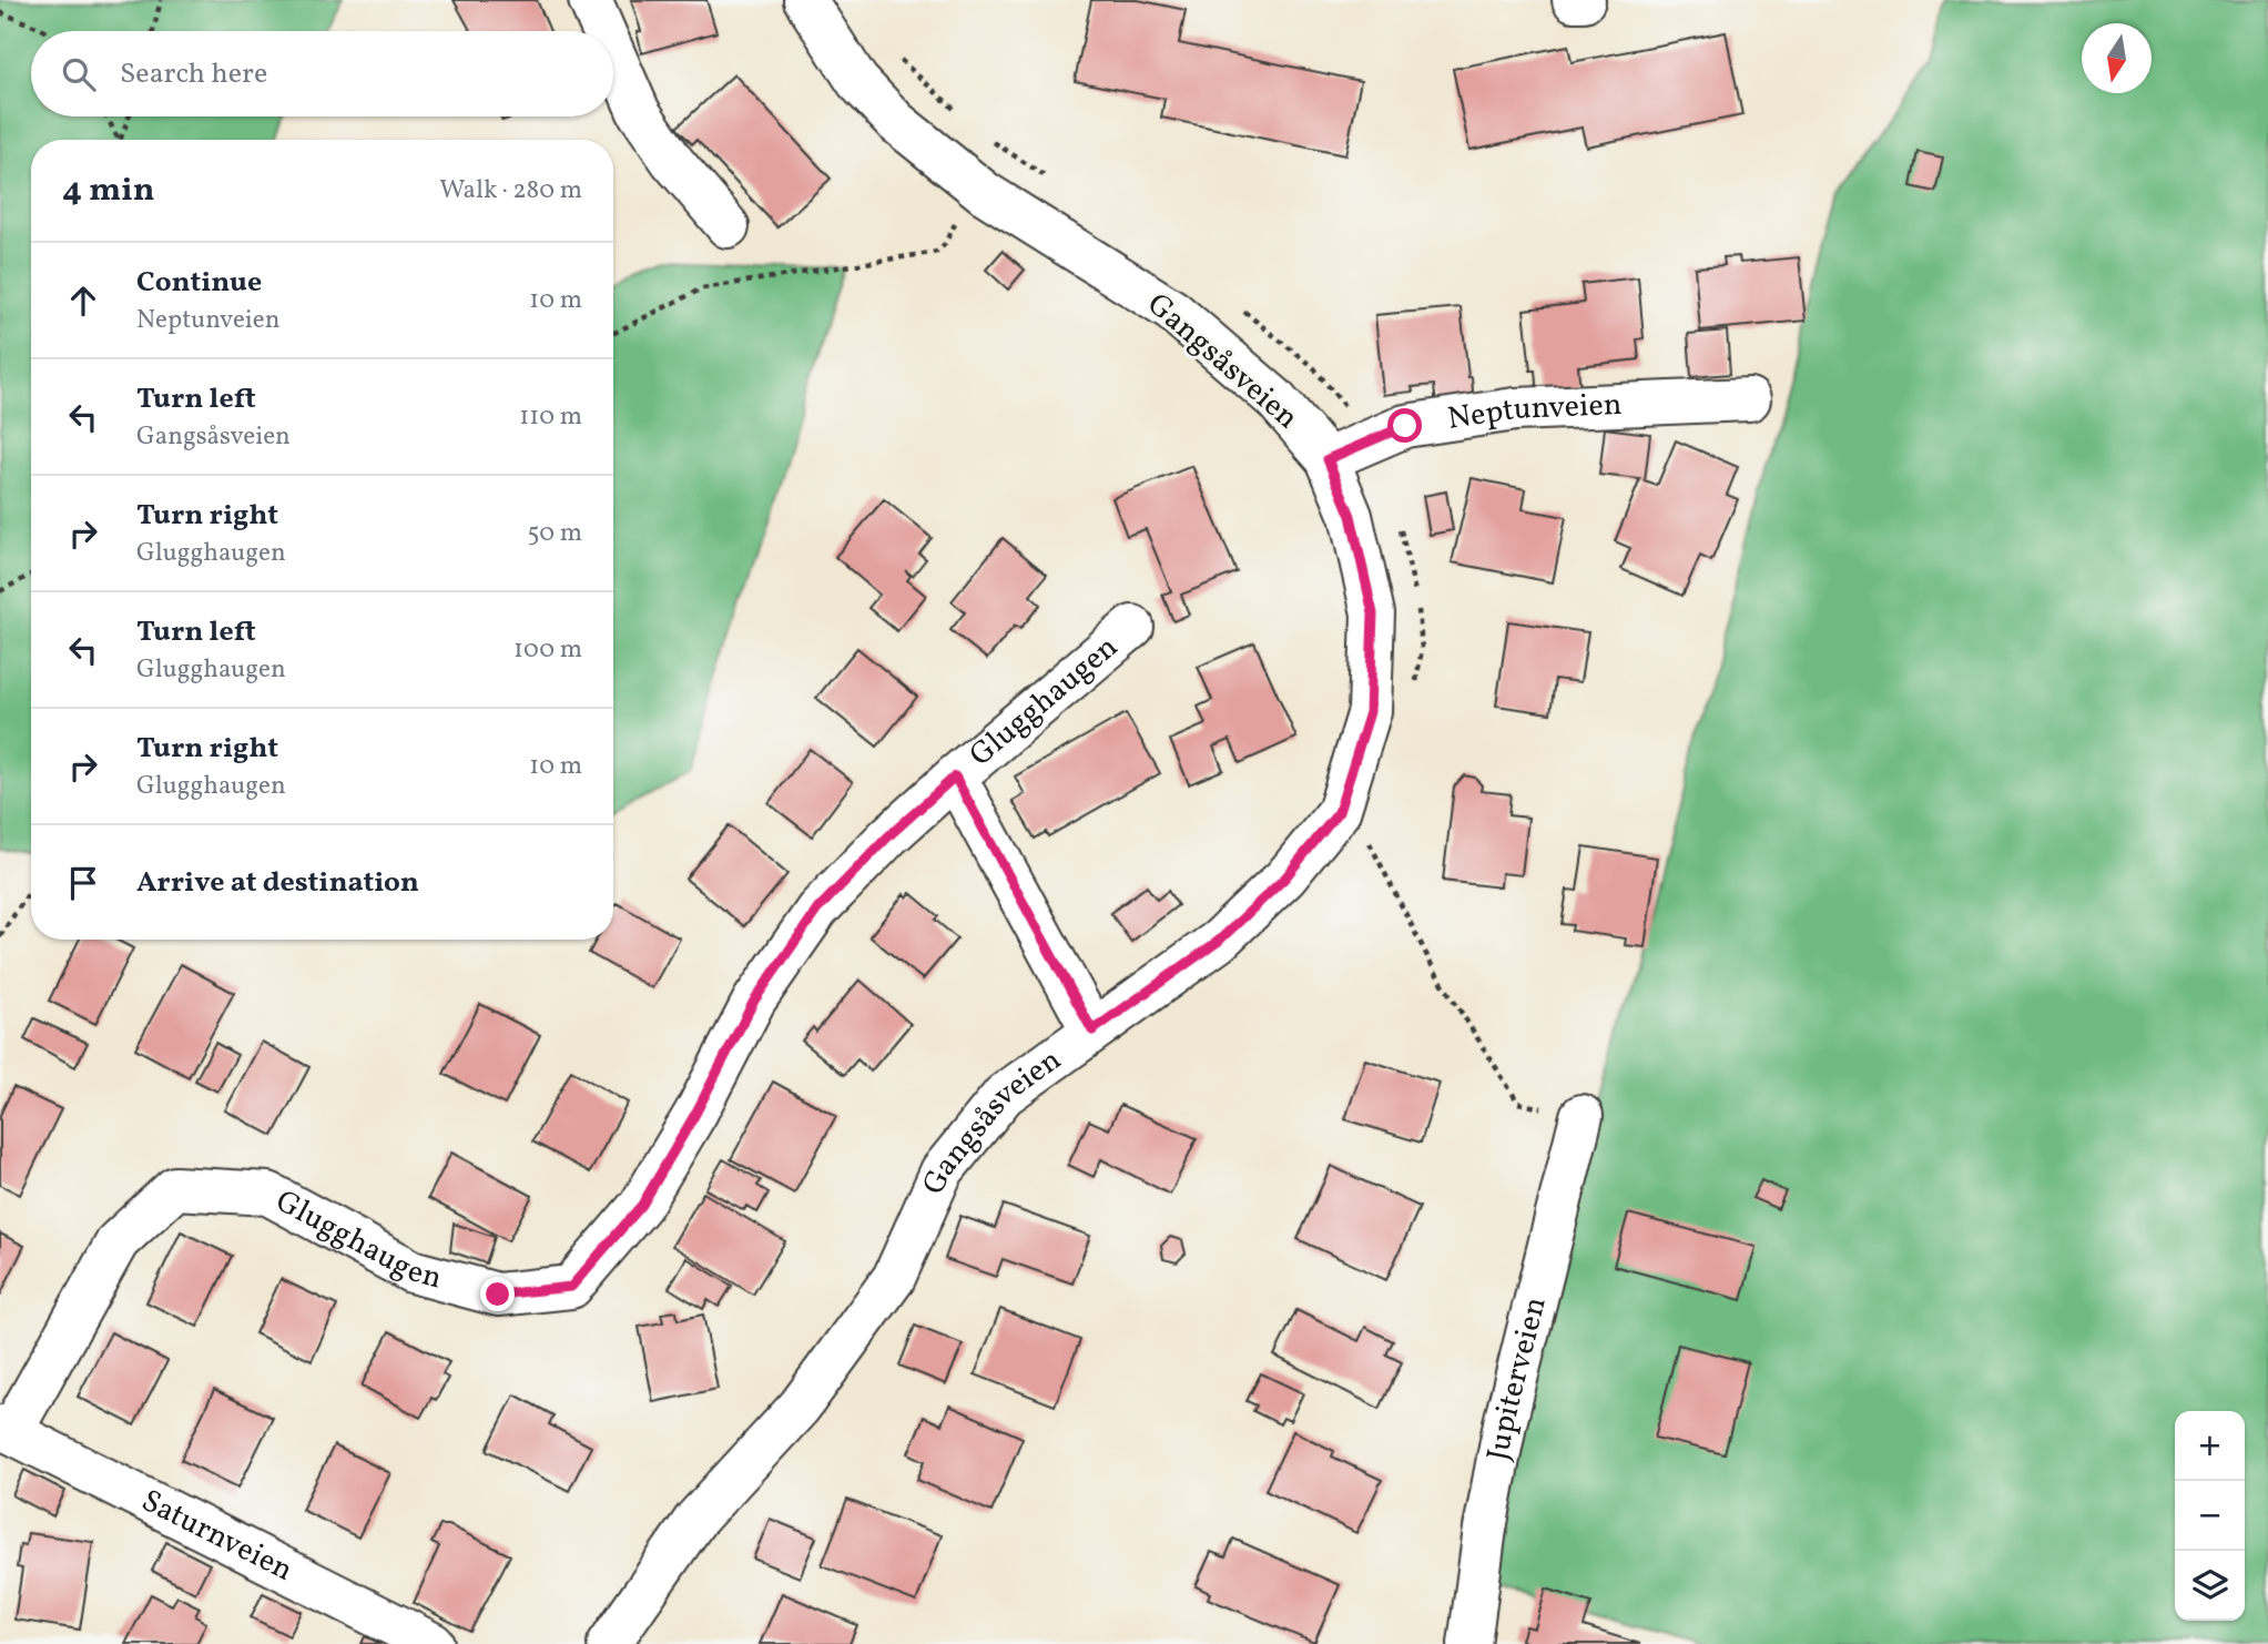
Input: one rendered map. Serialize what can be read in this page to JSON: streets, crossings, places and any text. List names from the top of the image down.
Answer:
{
  "streets": {
    "street": [
      "Gangsåsveien",
      "Neptunveien",
      "Glugghaugen",
      "Jupiterveien",
      "Saturnveien"
    ]
  },
  "crossings": [
    ["Gangsåsveien", "Neptunveien"],
    ["Gangsåsveien", "Glugghaugen"],
    ["Glugghaugen", "Saturnveien"]
  ],
  "north": "bottom",
  "page": {
    "search": "Search here",
    "heading": ["4 min", "Walk · 280 m"],
    "list": [
      ["Continue", "Neptunveien", "10 m"],
      ["Turn left", "Gangsåsveien", "110 m"],
      ["Turn right", "Glugghaugen", "50 m"],
      ["Turn left", "Glugghaugen", "100 m"],
      ["Turn right", "Glugghaugen", "10 m"],
      "Arrive at destination"
    ],
    "map_buttons": ["+", "−"]
  }
}
